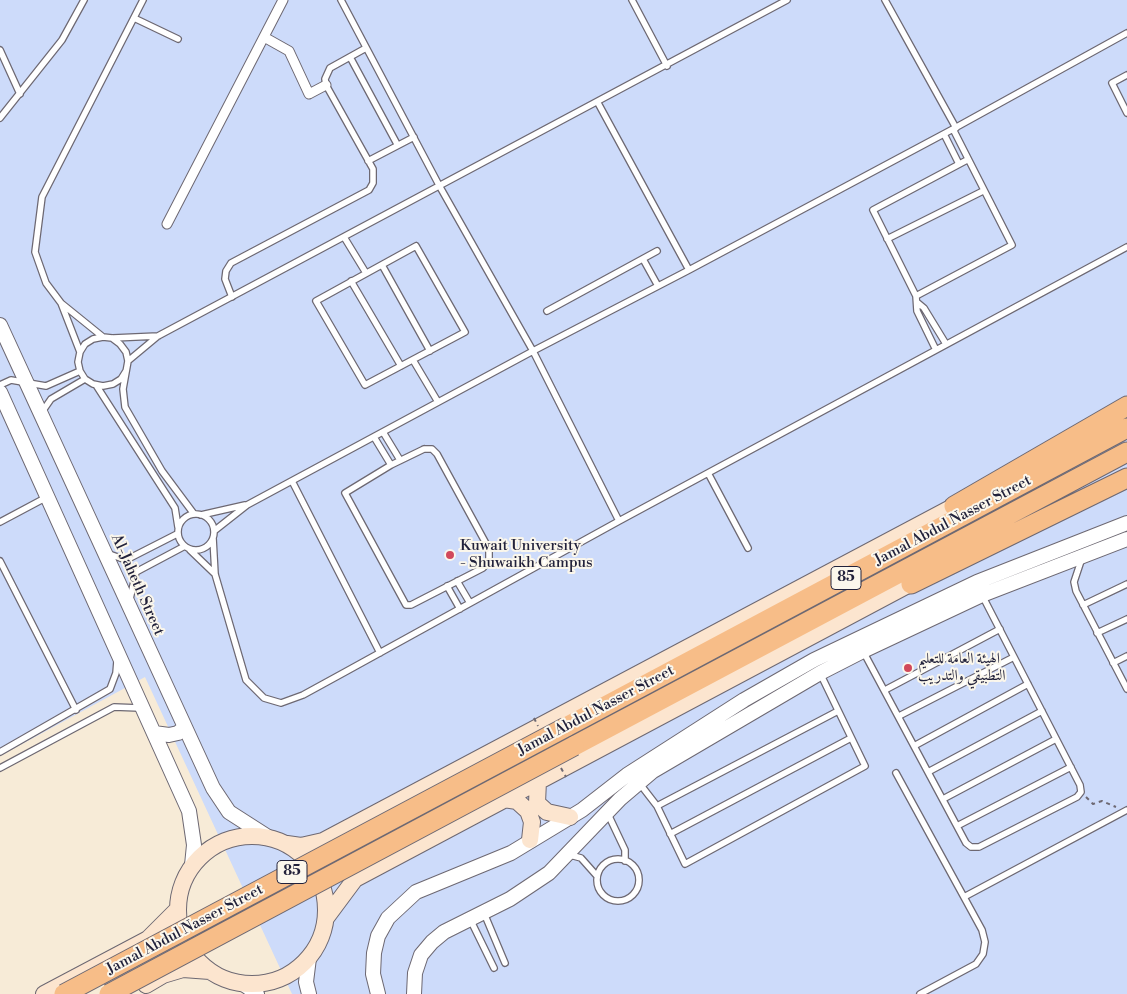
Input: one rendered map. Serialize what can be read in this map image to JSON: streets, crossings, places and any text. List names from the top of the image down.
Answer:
{
  "streets": {
    "highway": ["Jamal Abdul Nasser Street", "85"],
    "street": ["Al-Jaheth Street"]
  },
  "places": ["Kuwait University - Shuwaikh Campus", "الهيئة العامة للتعليم التطبيقي والتدريب"]
}
